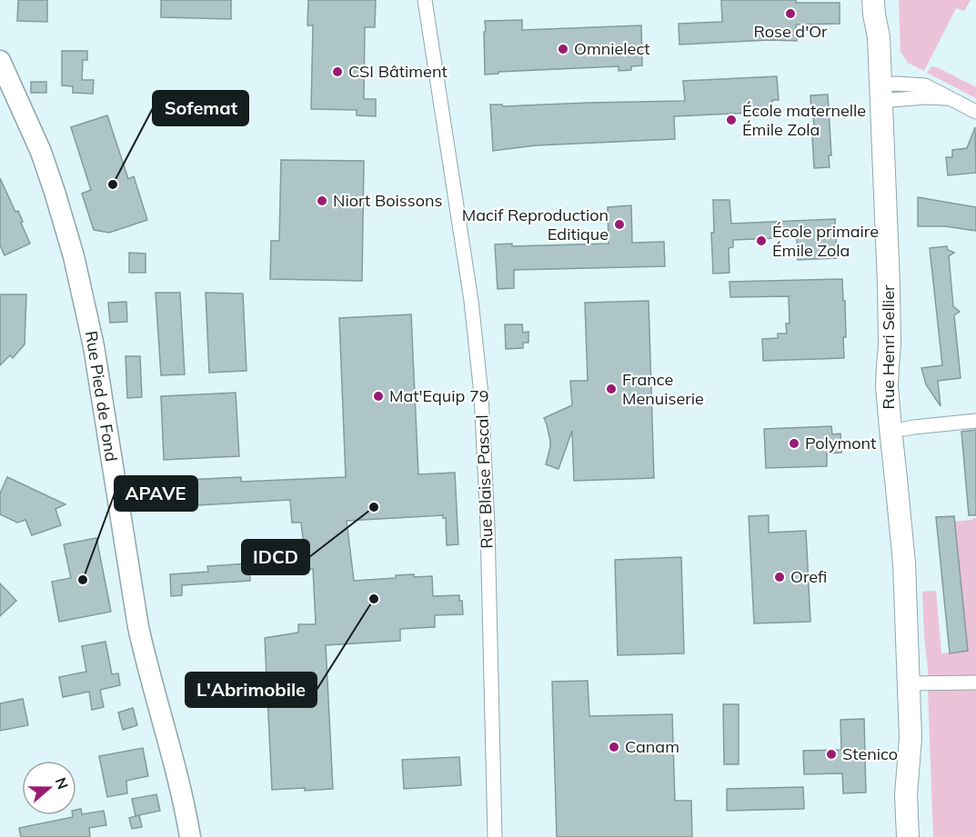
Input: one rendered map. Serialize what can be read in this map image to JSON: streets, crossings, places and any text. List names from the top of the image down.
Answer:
{
  "streets": {
    "main road": ["Rue Henri Sellier", "Rue Pied de Fond"],
    "street": ["Rue Blaise Pascal"]
  },
  "places": [
    "Rose d'Or",
    "Omnielect",
    "CSI Bâtiment",
    "École maternelle Émile Zola",
    "Sofemat",
    "Niort Boissons",
    "Macif Reproduction Editique",
    "École primaire Émile Zola",
    "France Menuiserie",
    "Mat'Equip 79",
    "Polymont",
    "IDCD",
    "Orefi",
    "APAVE",
    "L'Abrimobile",
    "Canam",
    "Stenico"
  ],
  "north": "right"
}
